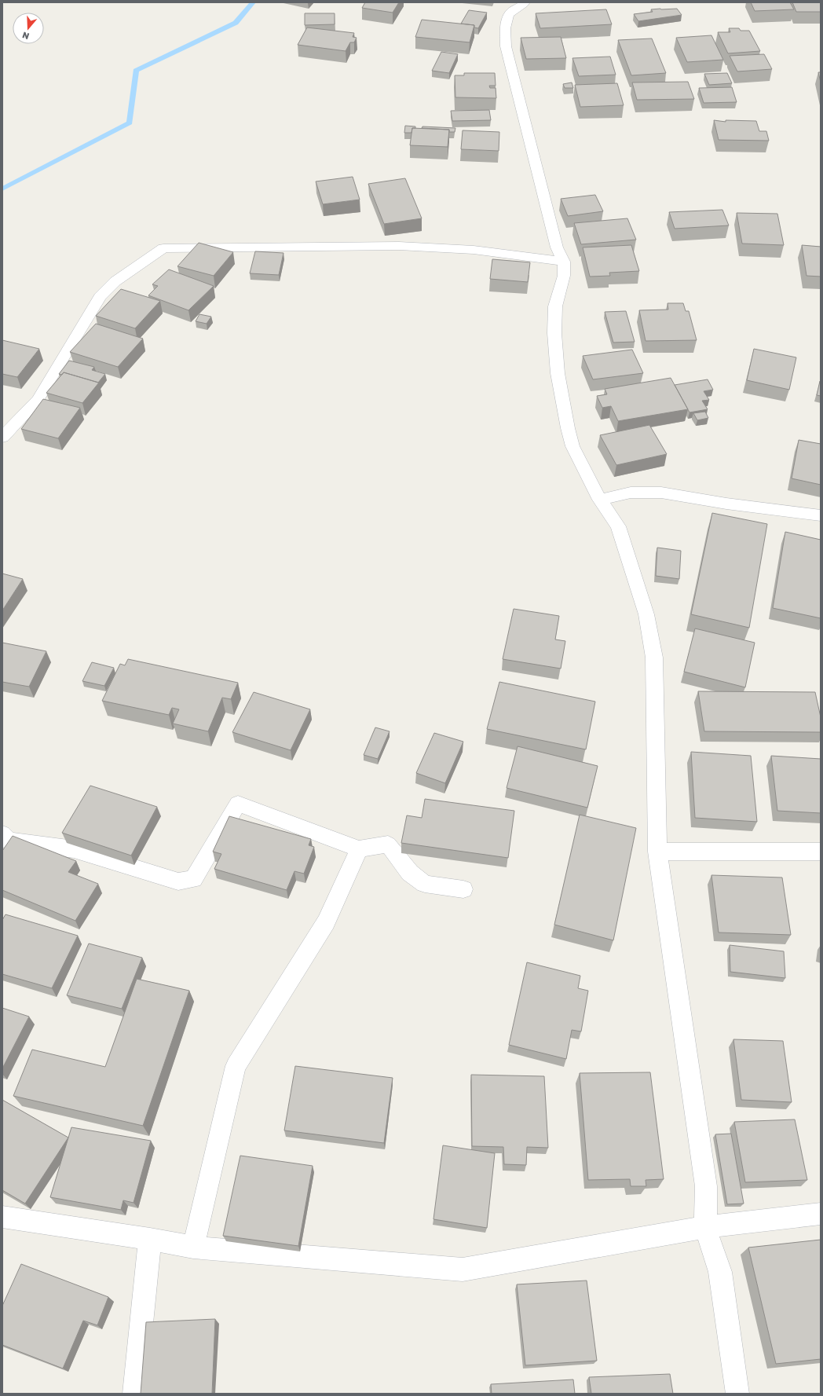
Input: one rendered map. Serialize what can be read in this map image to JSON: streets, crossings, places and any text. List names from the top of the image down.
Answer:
{
  "north": "bottom"
}
